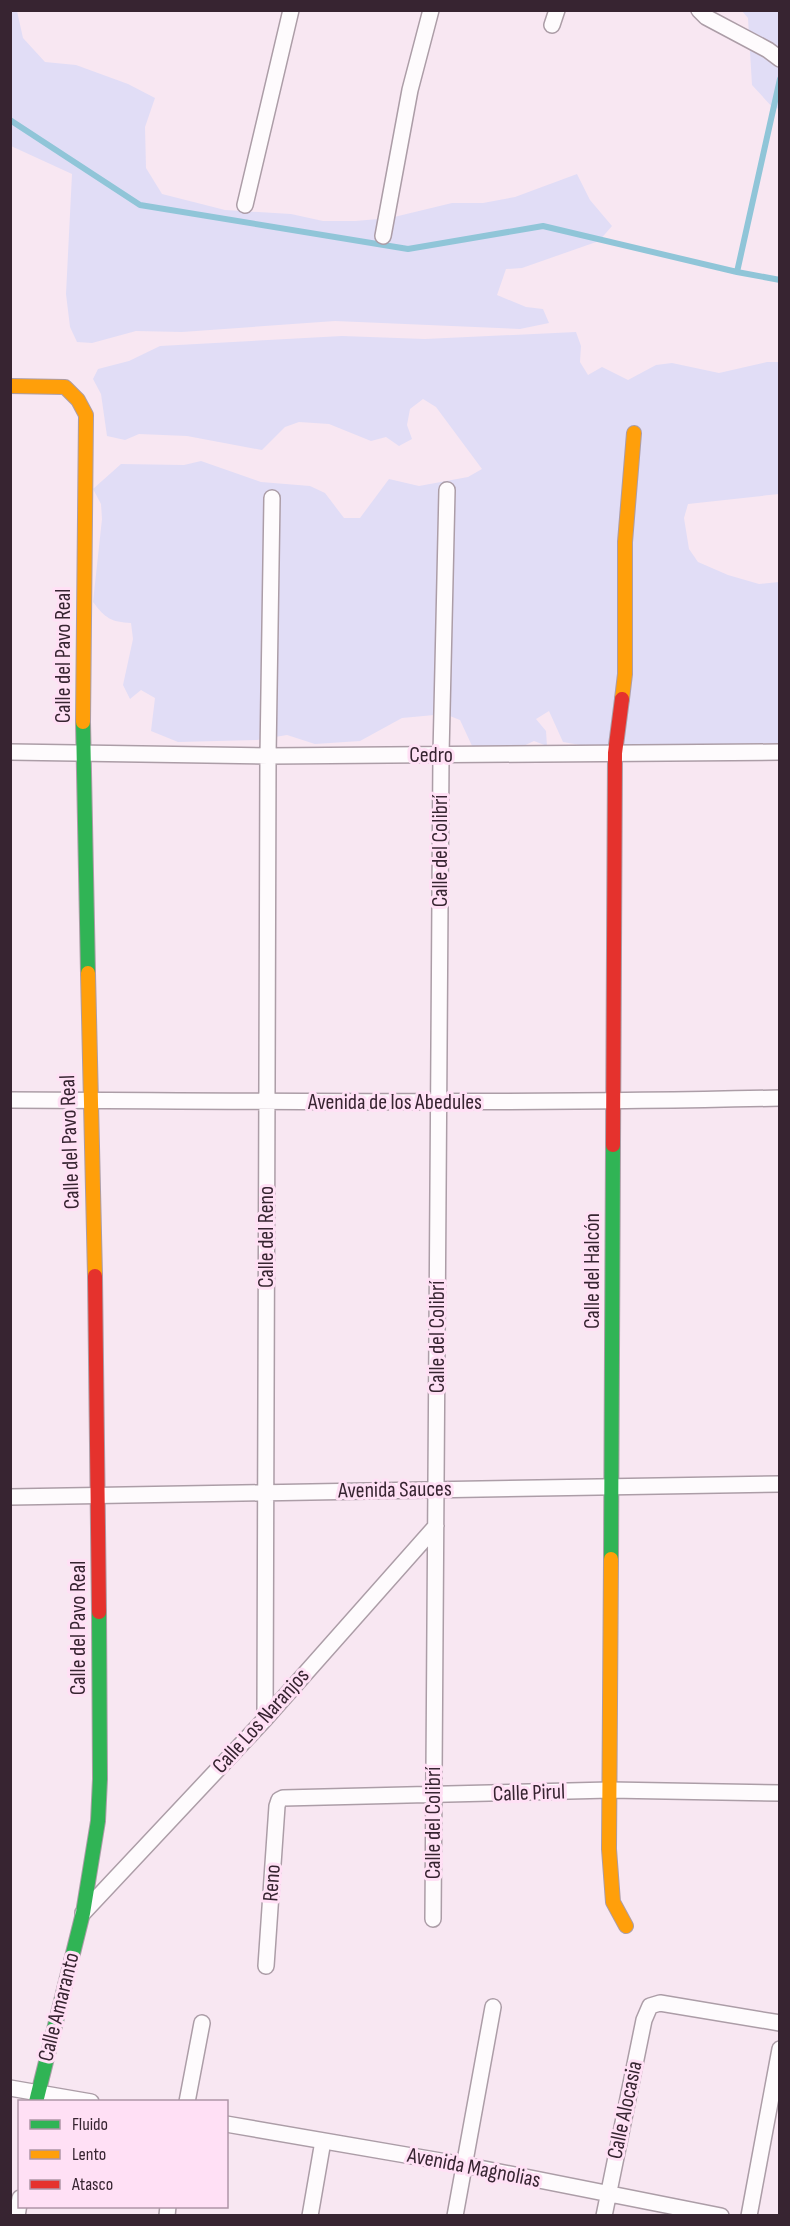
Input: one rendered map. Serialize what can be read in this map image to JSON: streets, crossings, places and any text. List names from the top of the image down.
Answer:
{
  "streets": {
    "street": [
      "Calle del Pavo Real",
      "Cedro",
      "Calle del Colibrí",
      "Avenida de los Abedules",
      "Calle del Reno",
      "Calle del Halcón",
      "Avenida Sauces",
      "Calle Los Naranjos",
      "Calle Pirul",
      "Reno",
      "Calle Amaranto",
      "Calle Alocasia",
      "Avenida Magnolias"
    ]
  },
  "crossings": [
    ["Calle del Pavo Real", "Cedro"],
    ["Calle del Pavo Real", "Avenida de los Abedules"],
    ["Calle del Pavo Real", "Avenida Sauces"],
    ["Calle del Pavo Real", "Calle Los Naranjos"],
    ["Calle del Pavo Real", "Calle Amaranto"],
    ["Cedro", "Calle del Colibrí"],
    ["Cedro", "Calle del Reno"],
    ["Cedro", "Calle del Halcón"],
    ["Calle del Colibrí", "Avenida de los Abedules"],
    ["Calle del Colibrí", "Avenida Sauces"],
    ["Calle del Colibrí", "Calle Los Naranjos"],
    ["Calle del Colibrí", "Calle Pirul"],
    ["Avenida de los Abedules", "Calle del Reno"],
    ["Avenida de los Abedules", "Calle del Halcón"],
    ["Calle del Reno", "Avenida Sauces"],
    ["Calle del Reno", "Calle Los Naranjos"],
    ["Calle del Halcón", "Avenida Sauces"],
    ["Calle del Halcón", "Calle Pirul"],
    ["Calle Los Naranjos", "Calle Amaranto"],
    ["Calle Pirul", "Reno"],
    ["Calle Alocasia", "Avenida Magnolias"]
  ],
  "legend": ["Fluido", "Lento", "Atasco"]
}
